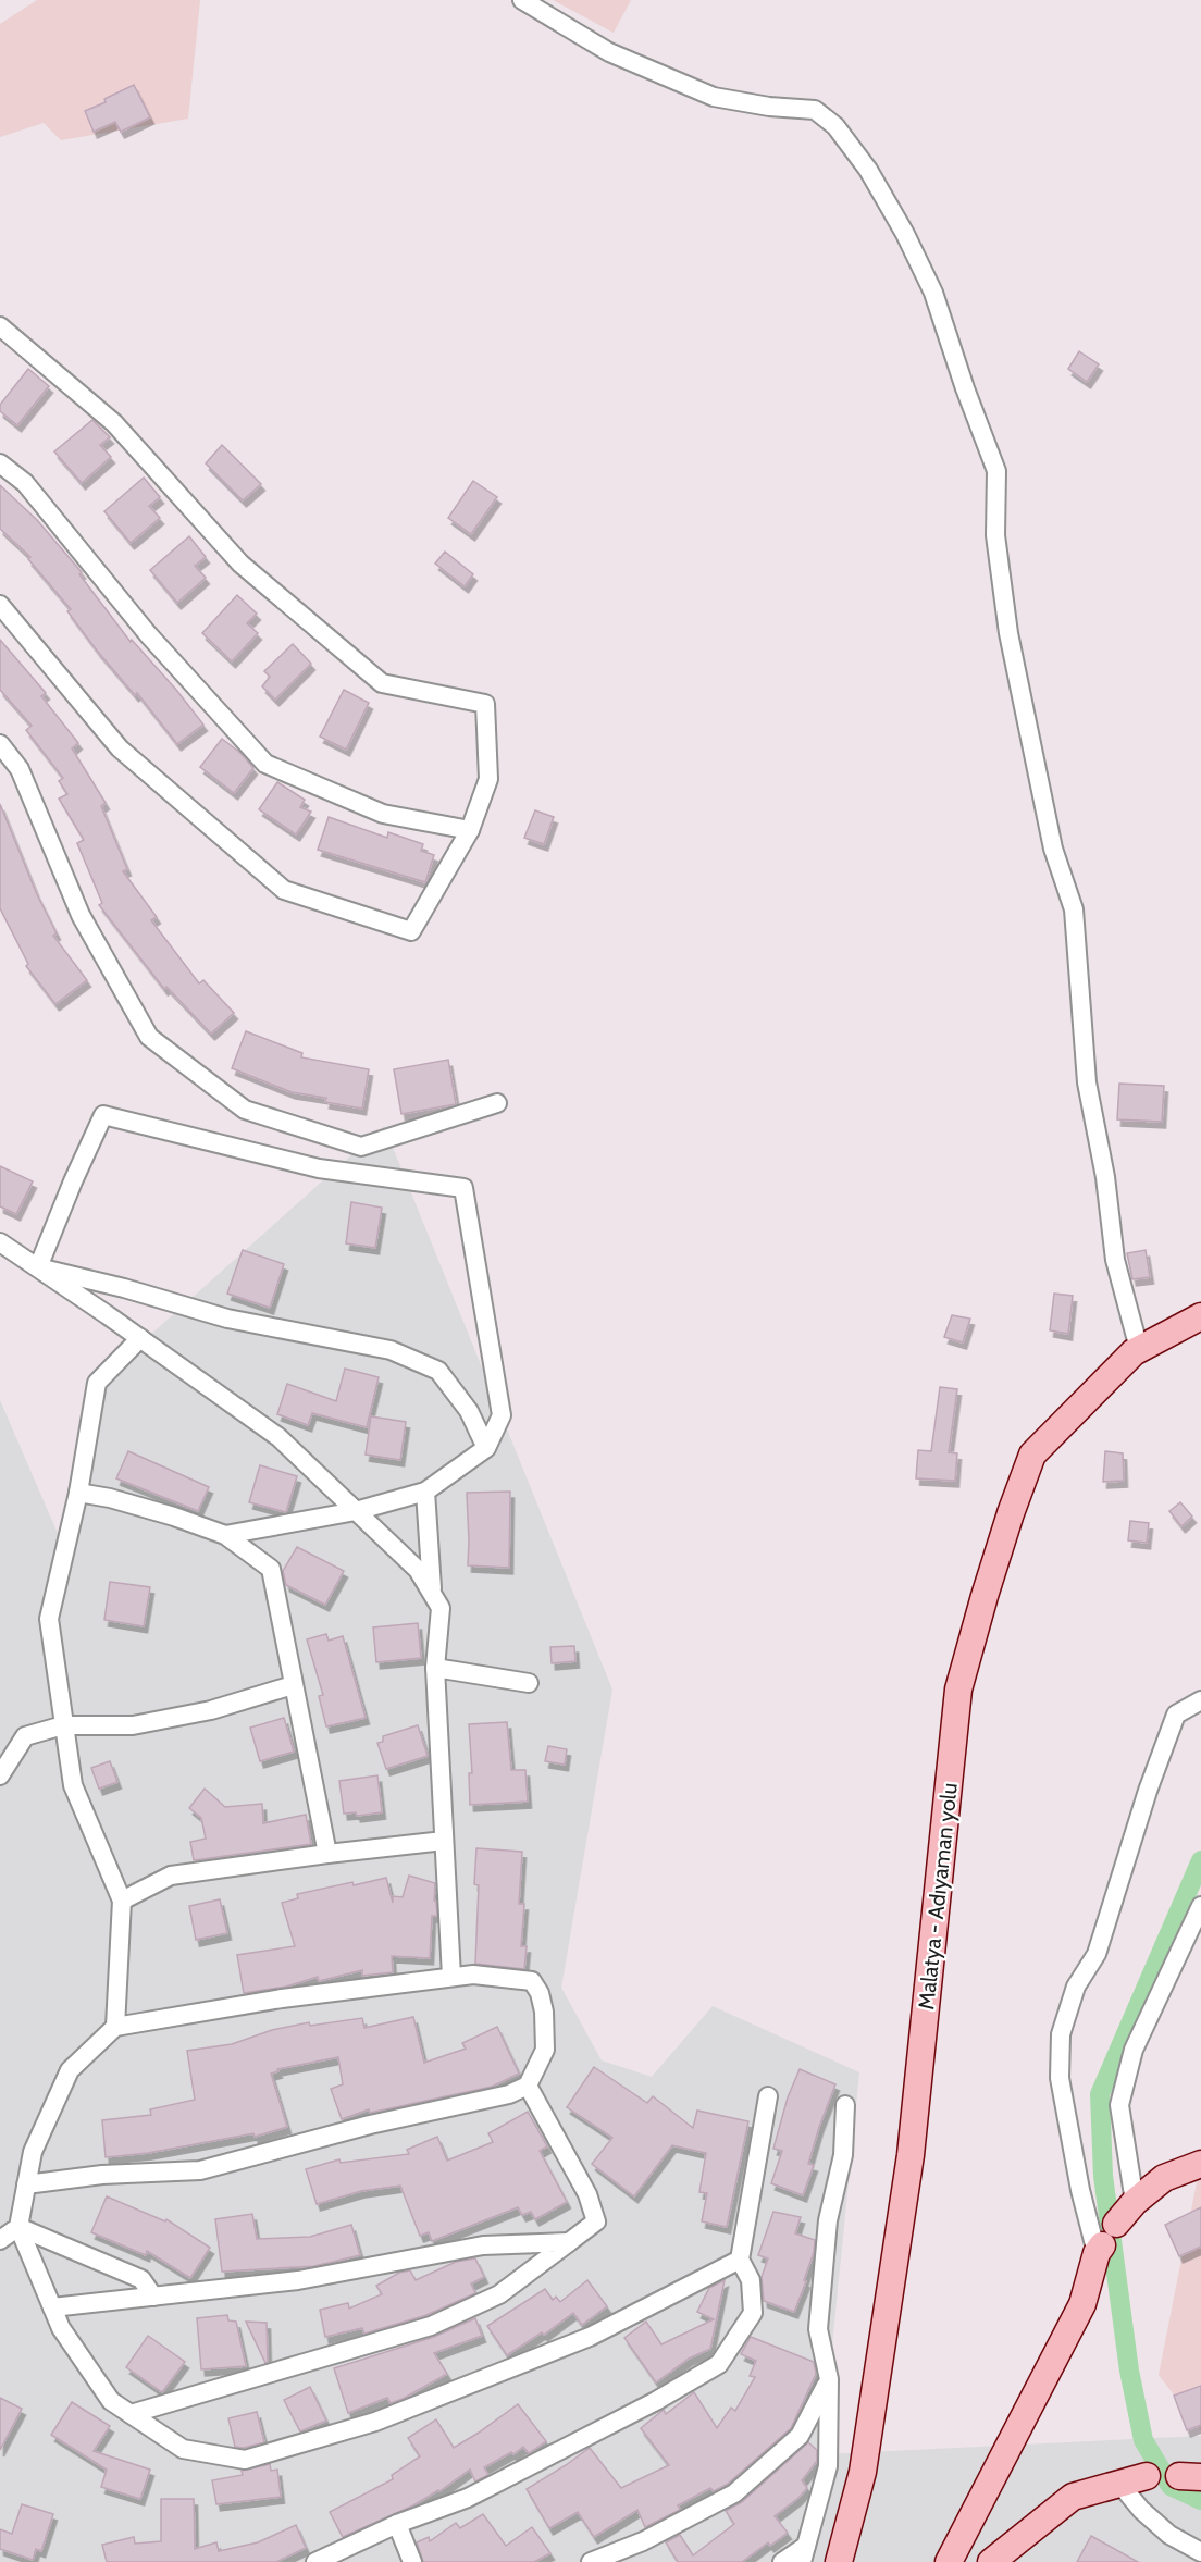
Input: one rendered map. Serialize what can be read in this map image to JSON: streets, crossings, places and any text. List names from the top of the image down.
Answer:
{
  "streets": {
    "main road": ["Malatya - Adıyaman yolu"]
  }
}
